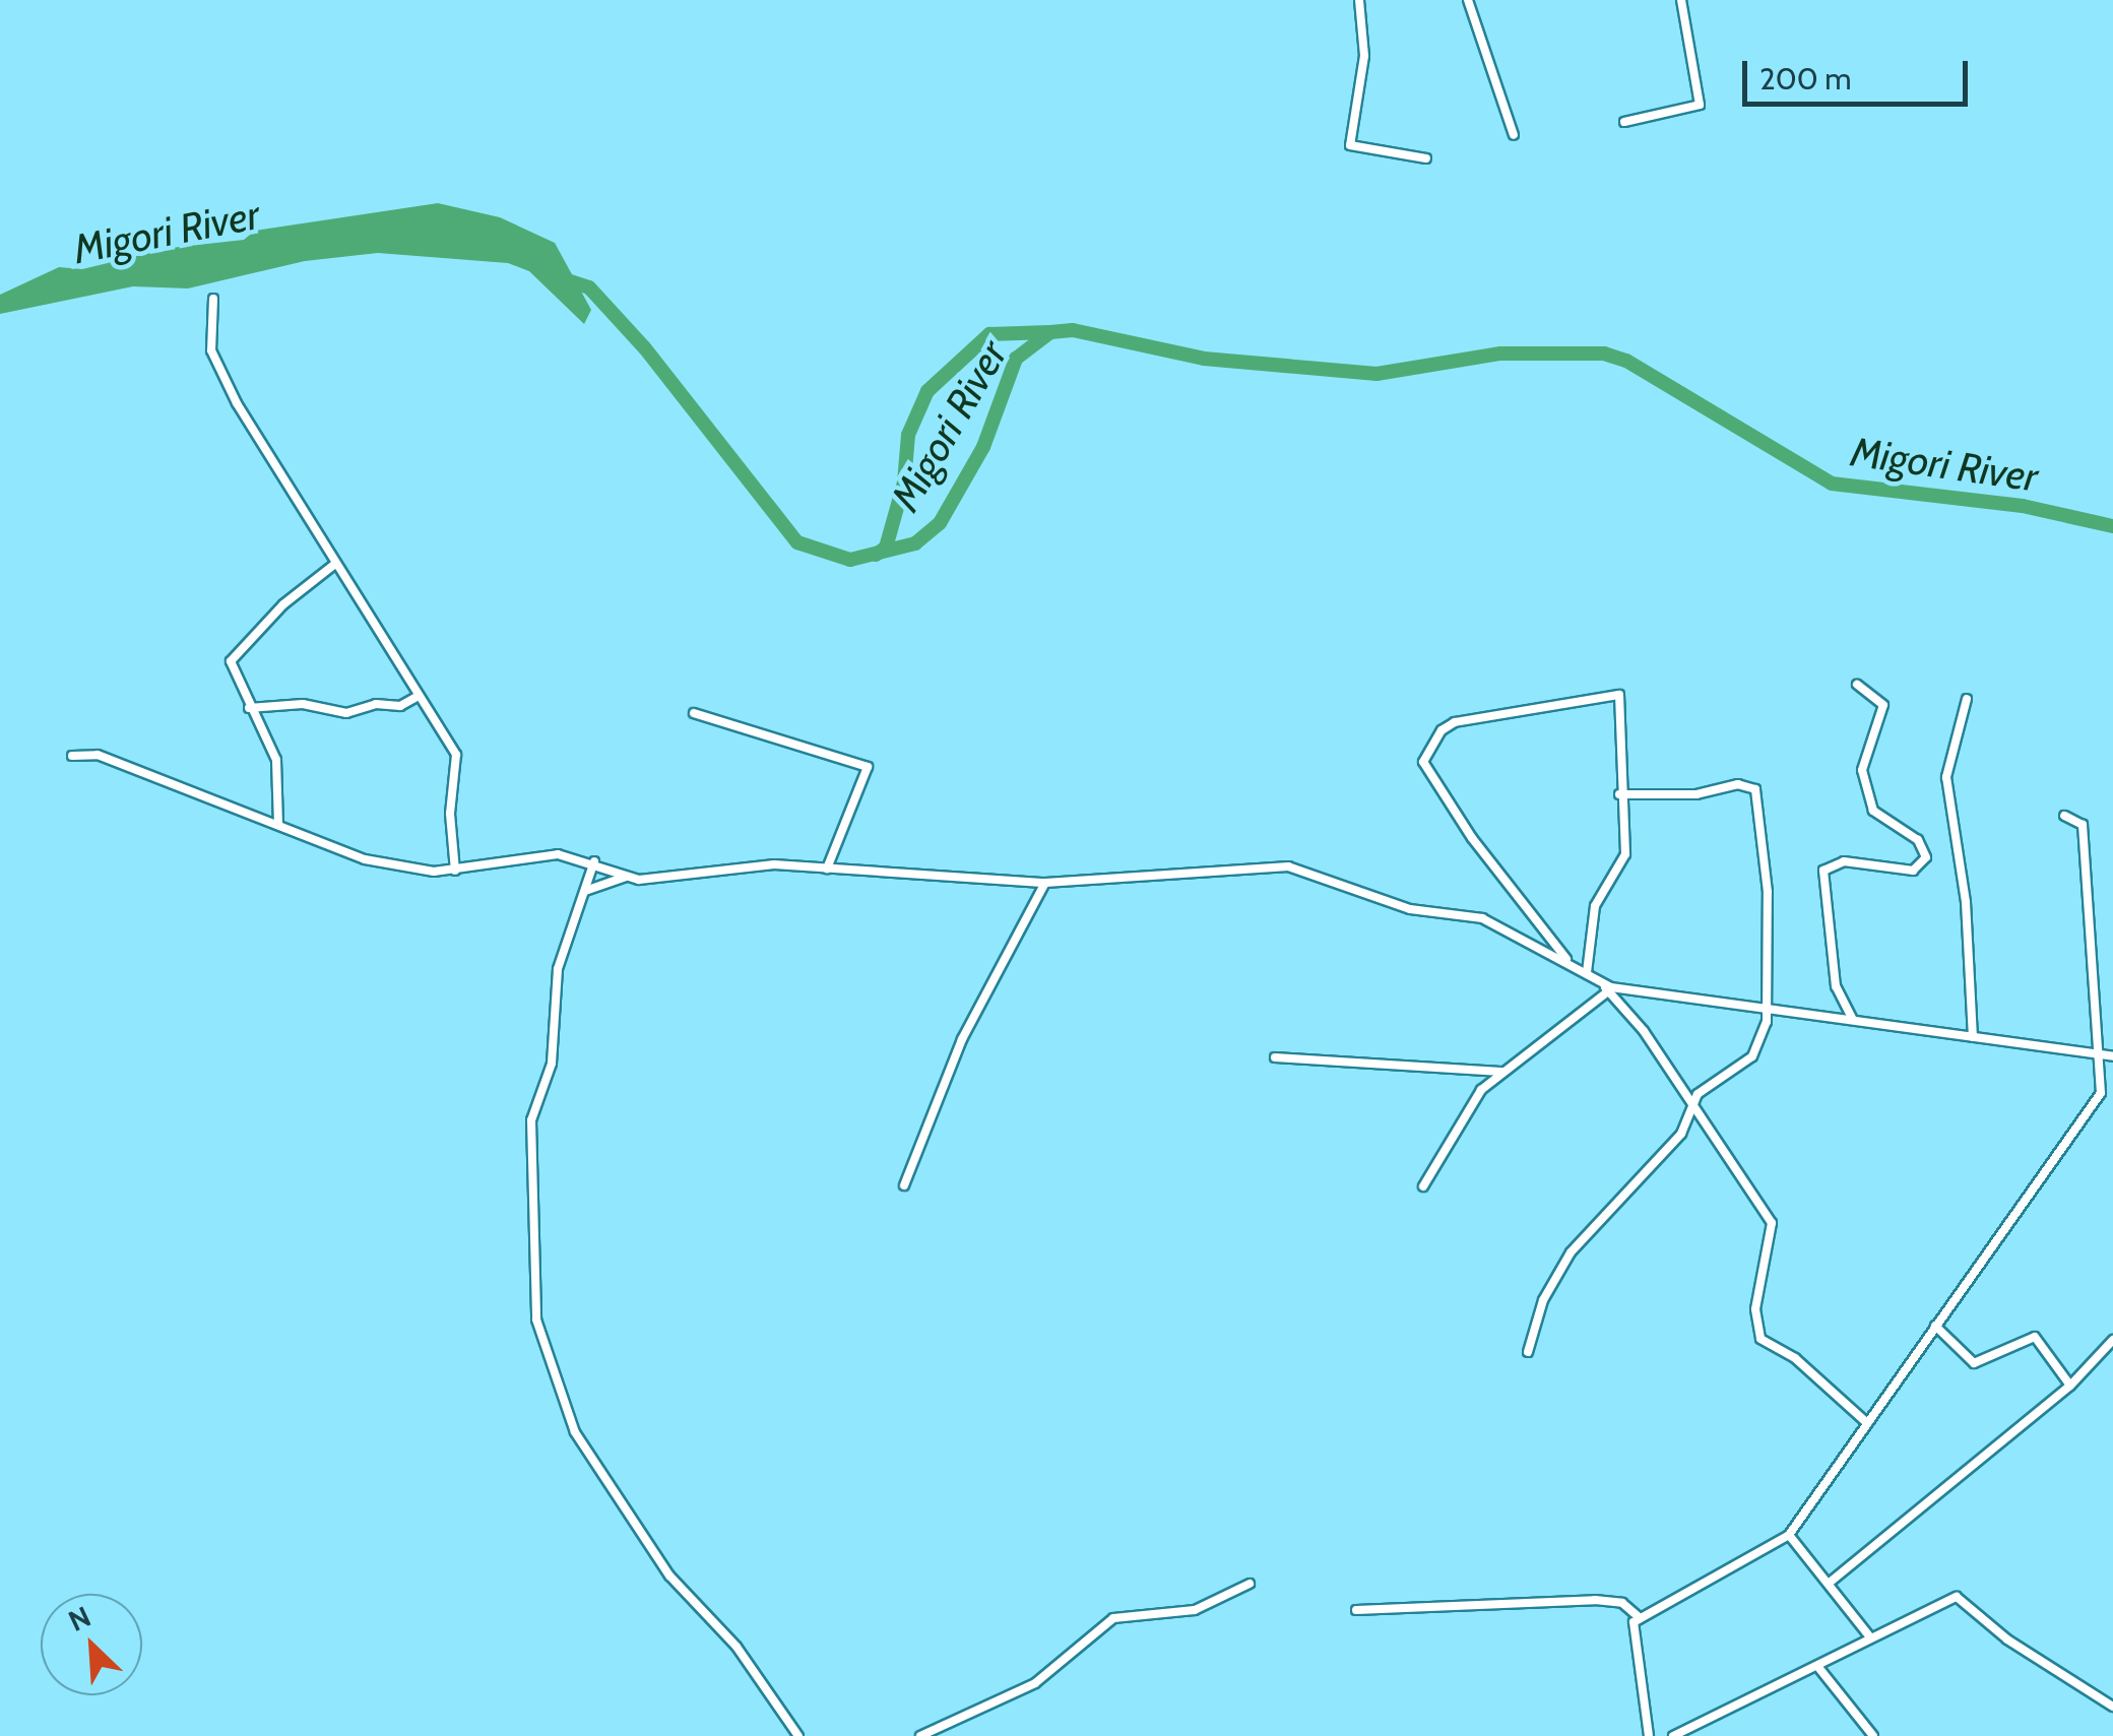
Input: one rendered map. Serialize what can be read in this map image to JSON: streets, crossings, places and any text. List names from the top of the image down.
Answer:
{
  "water": ["Migori River"],
  "scale_bar": "200 m",
  "north": "top left"
}
